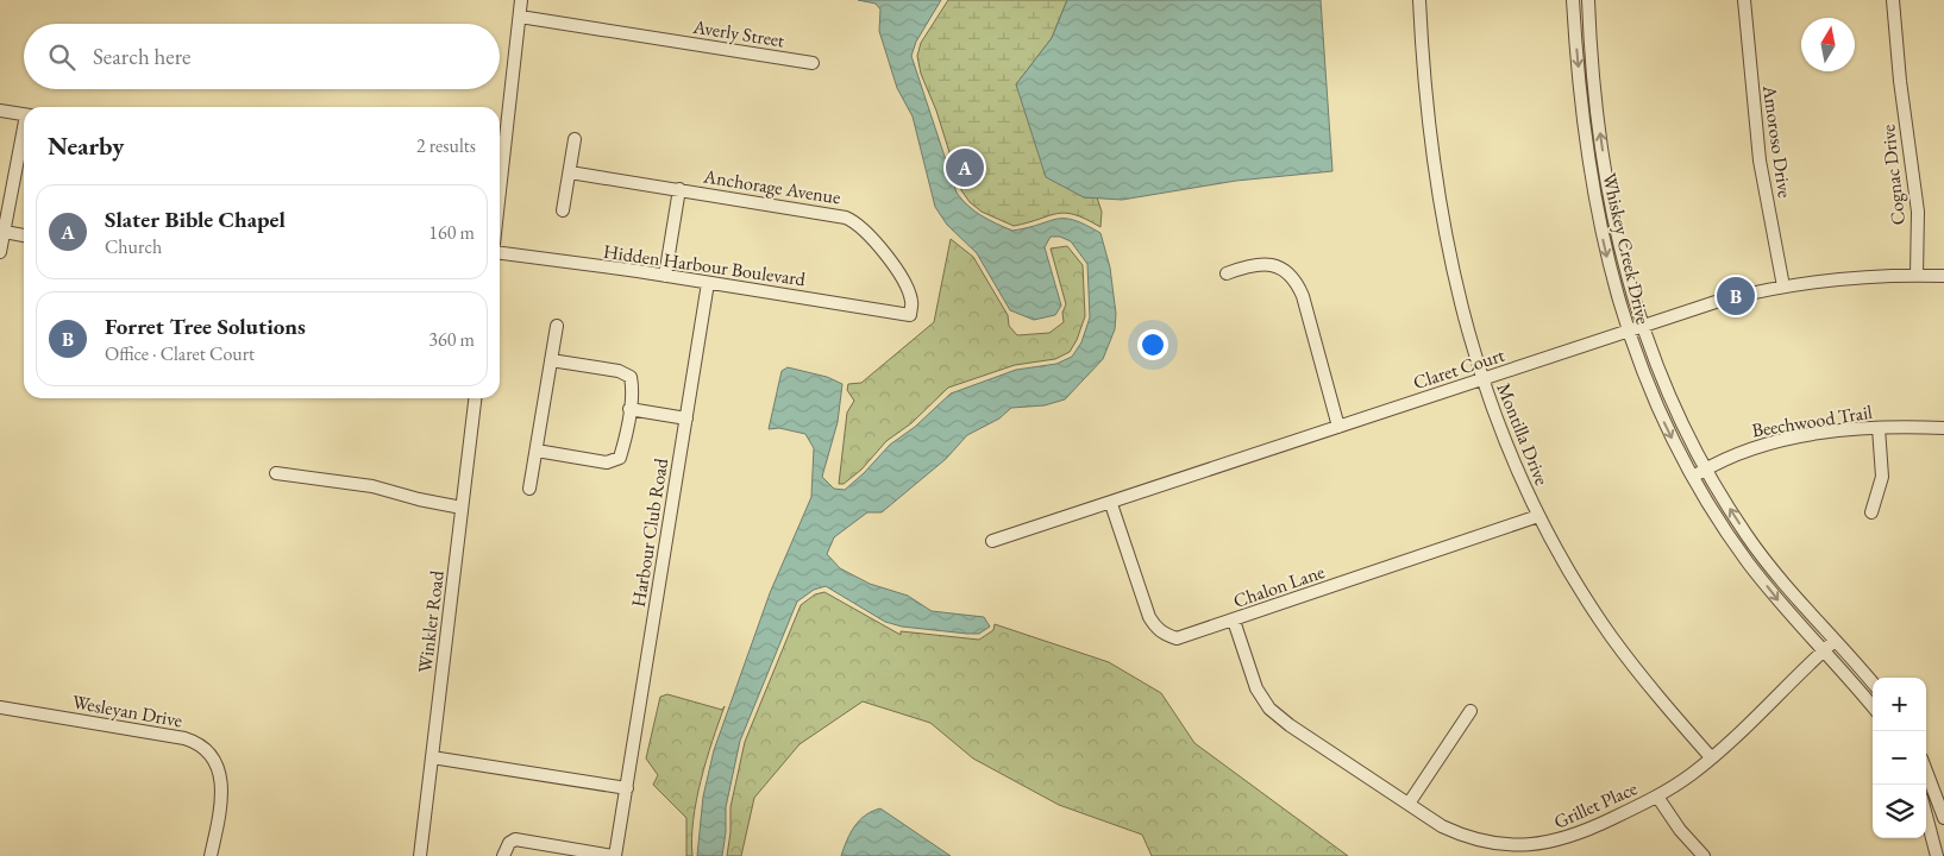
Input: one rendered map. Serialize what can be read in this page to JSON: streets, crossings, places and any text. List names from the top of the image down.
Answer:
{
  "streets": {
    "street": [
      "Averly Street",
      "Amoroso Drive",
      "Cognac Drive",
      "Anchorage Avenue",
      "Whiskey Creek Drive",
      "Hidden Harbour Boulevard",
      "Claret Court",
      "Beechwood Trail",
      "Montilla Drive",
      "Harbour Club Road",
      "Chalon Lane",
      "Winkler Road",
      "Wesleyan Drive",
      "Grillet Place"
    ]
  },
  "crossings": [
    ["Amoroso Drive", "Claret Court"],
    ["Cognac Drive", "Claret Court"],
    ["Anchorage Avenue", "Hidden Harbour Boulevard"],
    ["Whiskey Creek Drive", "Claret Court"],
    ["Whiskey Creek Drive", "Beechwood Trail"],
    ["Whiskey Creek Drive", "Grillet Place"],
    ["Hidden Harbour Boulevard", "Harbour Club Road"],
    ["Claret Court", "Montilla Drive"],
    ["Claret Court", "Chalon Lane"],
    ["Montilla Drive", "Chalon Lane"],
    ["Montilla Drive", "Grillet Place"],
    ["Chalon Lane", "Grillet Place"]
  ],
  "north": "top",
  "page": {
    "search": "Search here",
    "heading": ["Nearby", "2 results"],
    "pins": ["A", "B"],
    "list": [
      {
        "mark": "A",
        "name": "Slater Bible Chapel",
        "note": "Church",
        "value": "160 m"
      },
      {
        "mark": "B",
        "name": "Forret Tree Solutions",
        "note": "Office · Claret Court",
        "value": "360 m"
      }
    ],
    "map_buttons": ["+", "−"]
  }
}
